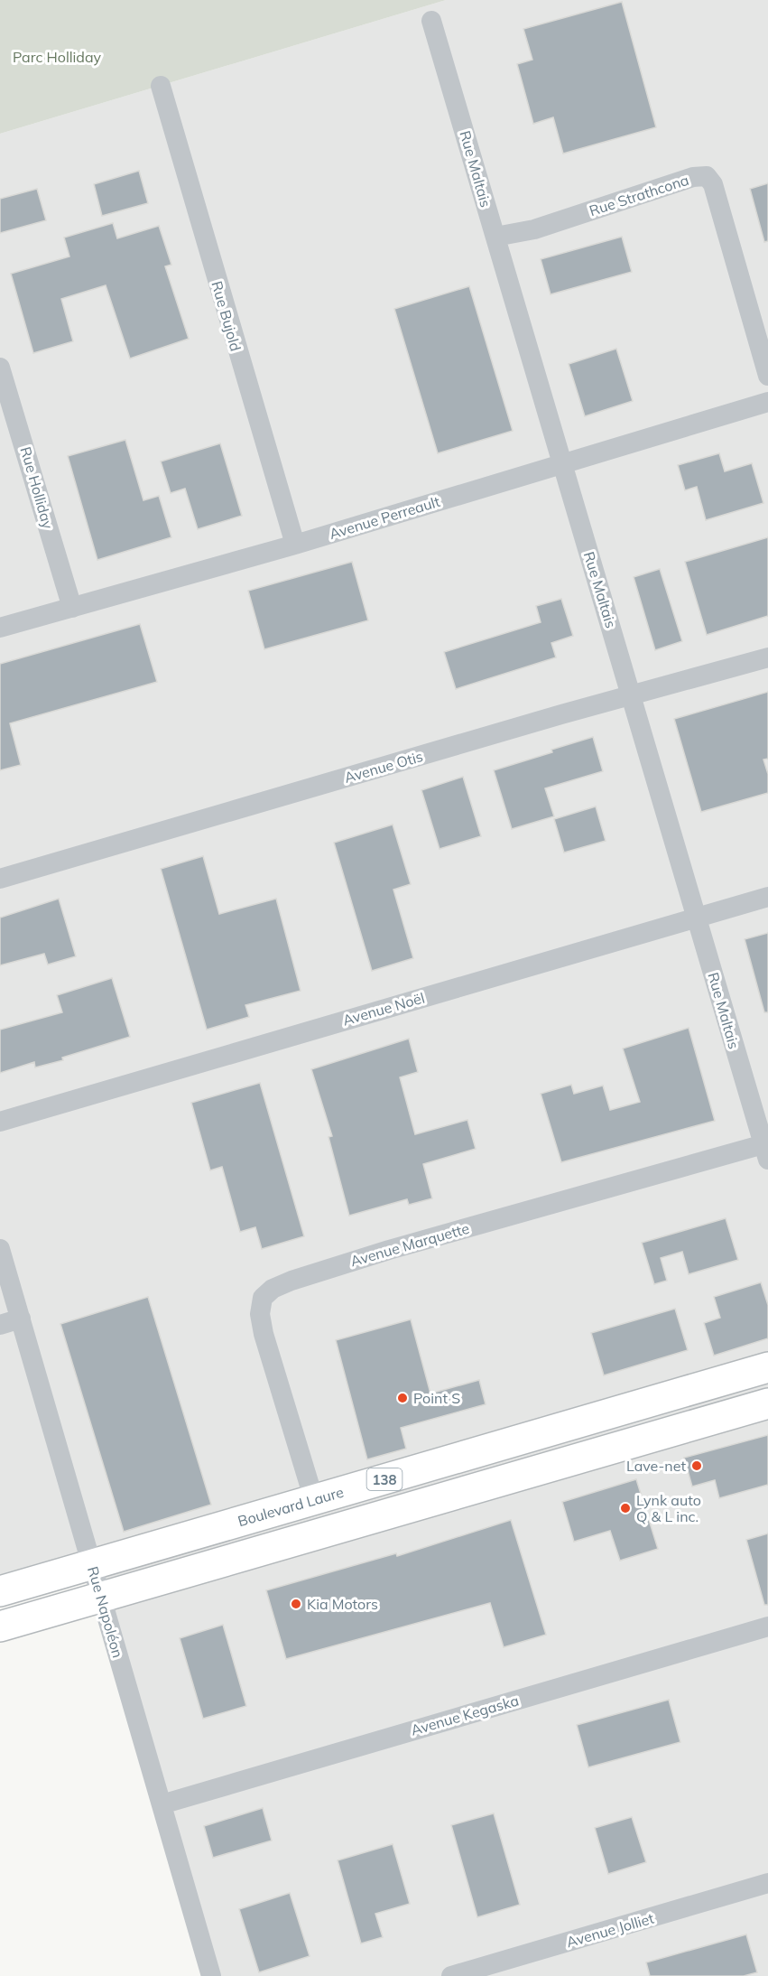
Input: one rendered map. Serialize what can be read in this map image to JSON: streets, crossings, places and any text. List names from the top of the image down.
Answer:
{
  "streets": {
    "highway": ["138", "Boulevard Laure"],
    "street": [
      "Rue Maltais",
      "Rue Strathcona",
      "Rue Bujold",
      "Rue Holliday",
      "Avenue Perreault",
      "Avenue Otis",
      "Avenue Noël",
      "Avenue Marquette",
      "Rue Napoléon",
      "Avenue Kegaska",
      "Avenue Jolliet"
    ]
  },
  "crossings": [
    ["Rue Maltais", "Rue Strathcona"],
    ["Rue Maltais", "Avenue Perreault"],
    ["Rue Maltais", "Avenue Otis"],
    ["Rue Maltais", "Avenue Noël"],
    ["Rue Maltais", "Avenue Marquette"],
    ["Rue Bujold", "Avenue Perreault"],
    ["Rue Holliday", "Avenue Perreault"],
    ["Avenue Marquette", "Boulevard Laure"],
    ["138", "Rue Napoléon"],
    ["Boulevard Laure", "Rue Napoléon"],
    ["Rue Napoléon", "Avenue Kegaska"]
  ],
  "parks": ["Parc Holliday"],
  "places": [
    "Point S",
    "Lave-net",
    "Lynk auto Q & L inc.",
    "Kia Motors"
  ]
}
